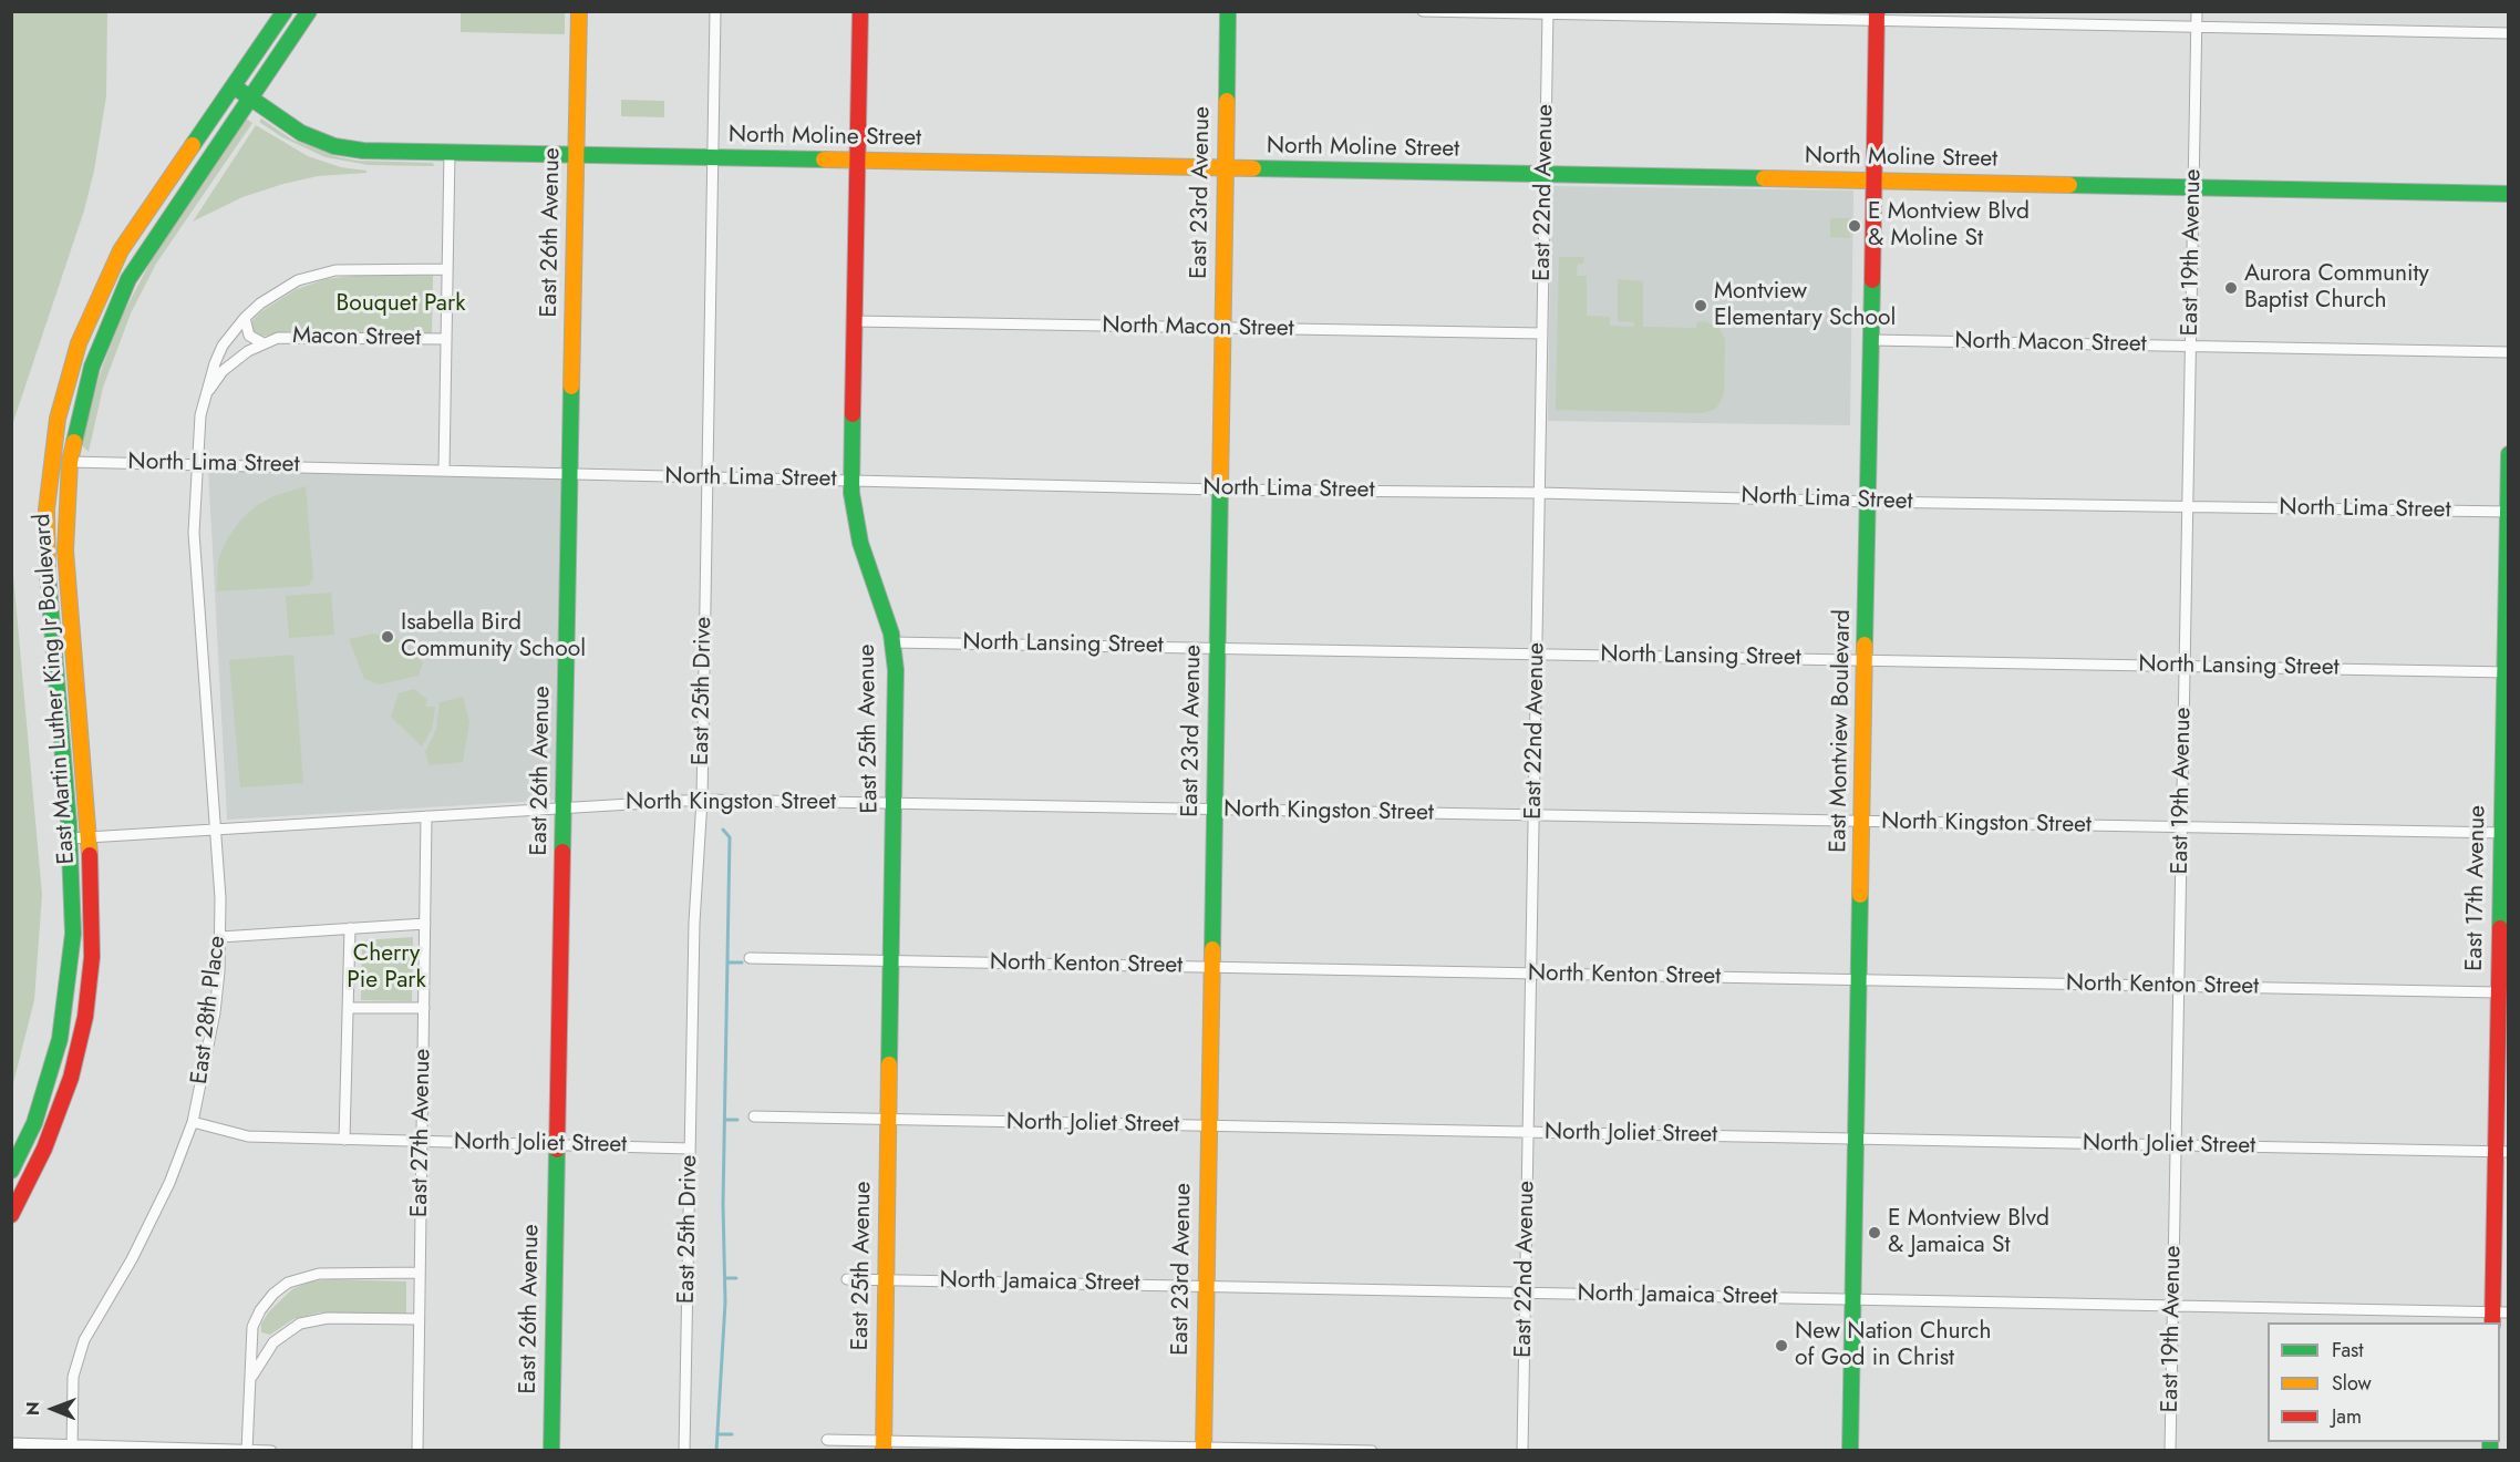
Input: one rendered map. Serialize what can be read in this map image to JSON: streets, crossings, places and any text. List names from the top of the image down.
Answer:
{
  "streets": {
    "street": [
      "North Moline Street",
      "East 23rd Avenue",
      "East 22nd Avenue",
      "East 26th Avenue",
      "East 19th Avenue",
      "North Macon Street",
      "Macon Street",
      "North Lima Street",
      "North Lansing Street",
      "East Martin Luther King Jr Boulevard",
      "East 25th Drive",
      "East 25th Avenue",
      "East Montview Boulevard",
      "North Kingston Street",
      "East 17th Avenue",
      "North Kenton Street",
      "East 28th Place",
      "North Joliet Street",
      "East 27th Avenue",
      "North Jamaica Street"
    ]
  },
  "crossings": [
    ["North Moline Street", "East 23rd Avenue"],
    ["North Moline Street", "East 22nd Avenue"],
    ["North Moline Street", "East 26th Avenue"],
    ["North Moline Street", "East 19th Avenue"],
    ["North Moline Street", "East Martin Luther King Jr Boulevard"],
    ["North Moline Street", "East 25th Drive"],
    ["North Moline Street", "East 25th Avenue"],
    ["North Moline Street", "East Montview Boulevard"],
    ["East 23rd Avenue", "North Macon Street"],
    ["East 23rd Avenue", "North Lima Street"],
    ["East 23rd Avenue", "North Lansing Street"],
    ["East 23rd Avenue", "North Kingston Street"],
    ["East 23rd Avenue", "North Kenton Street"],
    ["East 23rd Avenue", "North Joliet Street"],
    ["East 23rd Avenue", "North Jamaica Street"],
    ["East 22nd Avenue", "North Macon Street"],
    ["East 22nd Avenue", "North Lima Street"],
    ["East 22nd Avenue", "North Lansing Street"],
    ["East 22nd Avenue", "North Kingston Street"],
    ["East 22nd Avenue", "North Kenton Street"],
    ["East 22nd Avenue", "North Joliet Street"],
    ["East 22nd Avenue", "North Jamaica Street"],
    ["East 26th Avenue", "North Lima Street"],
    ["East 26th Avenue", "North Kingston Street"],
    ["East 26th Avenue", "North Joliet Street"],
    ["East 19th Avenue", "North Macon Street"],
    ["East 19th Avenue", "North Lima Street"],
    ["East 19th Avenue", "North Lansing Street"],
    ["East 19th Avenue", "North Kingston Street"],
    ["East 19th Avenue", "North Kenton Street"],
    ["East 19th Avenue", "North Joliet Street"],
    ["East 19th Avenue", "North Jamaica Street"],
    ["North Macon Street", "East 25th Avenue"],
    ["North Macon Street", "East Montview Boulevard"],
    ["Macon Street", "East 28th Place"],
    ["North Lima Street", "East Martin Luther King Jr Boulevard"],
    ["North Lima Street", "East 25th Drive"],
    ["North Lima Street", "East 25th Avenue"],
    ["North Lima Street", "East Montview Boulevard"],
    ["North Lima Street", "East 17th Avenue"],
    ["North Lima Street", "East 28th Place"],
    ["North Lansing Street", "East 25th Avenue"],
    ["North Lansing Street", "East Montview Boulevard"],
    ["North Lansing Street", "East 17th Avenue"],
    ["East Martin Luther King Jr Boulevard", "North Kingston Street"],
    ["East 25th Drive", "North Kingston Street"],
    ["East 25th Drive", "North Joliet Street"],
    ["East 25th Avenue", "North Kingston Street"],
    ["East 25th Avenue", "North Kenton Street"],
    ["East 25th Avenue", "North Joliet Street"],
    ["East 25th Avenue", "North Jamaica Street"],
    ["East Montview Boulevard", "North Kingston Street"],
    ["East Montview Boulevard", "North Kenton Street"],
    ["East Montview Boulevard", "North Joliet Street"],
    ["East Montview Boulevard", "North Jamaica Street"],
    ["North Kingston Street", "East 17th Avenue"],
    ["North Kingston Street", "East 28th Place"],
    ["North Kingston Street", "East 27th Avenue"],
    ["East 17th Avenue", "North Kenton Street"],
    ["East 17th Avenue", "North Joliet Street"],
    ["East 17th Avenue", "North Jamaica Street"],
    ["East 28th Place", "North Joliet Street"],
    ["North Joliet Street", "East 27th Avenue"]
  ],
  "parks": ["Bouquet Park", "Cherry Pie Park"],
  "places": [
    "E Montview Blvd & Moline St",
    "Aurora Community Baptist Church",
    "Montview Elementary School",
    "Isabella Bird Community School",
    "E Montview Blvd & Jamaica St",
    "New Nation Church of God in Christ"
  ],
  "legend": ["Fast", "Slow", "Jam"],
  "north": "left"
}
